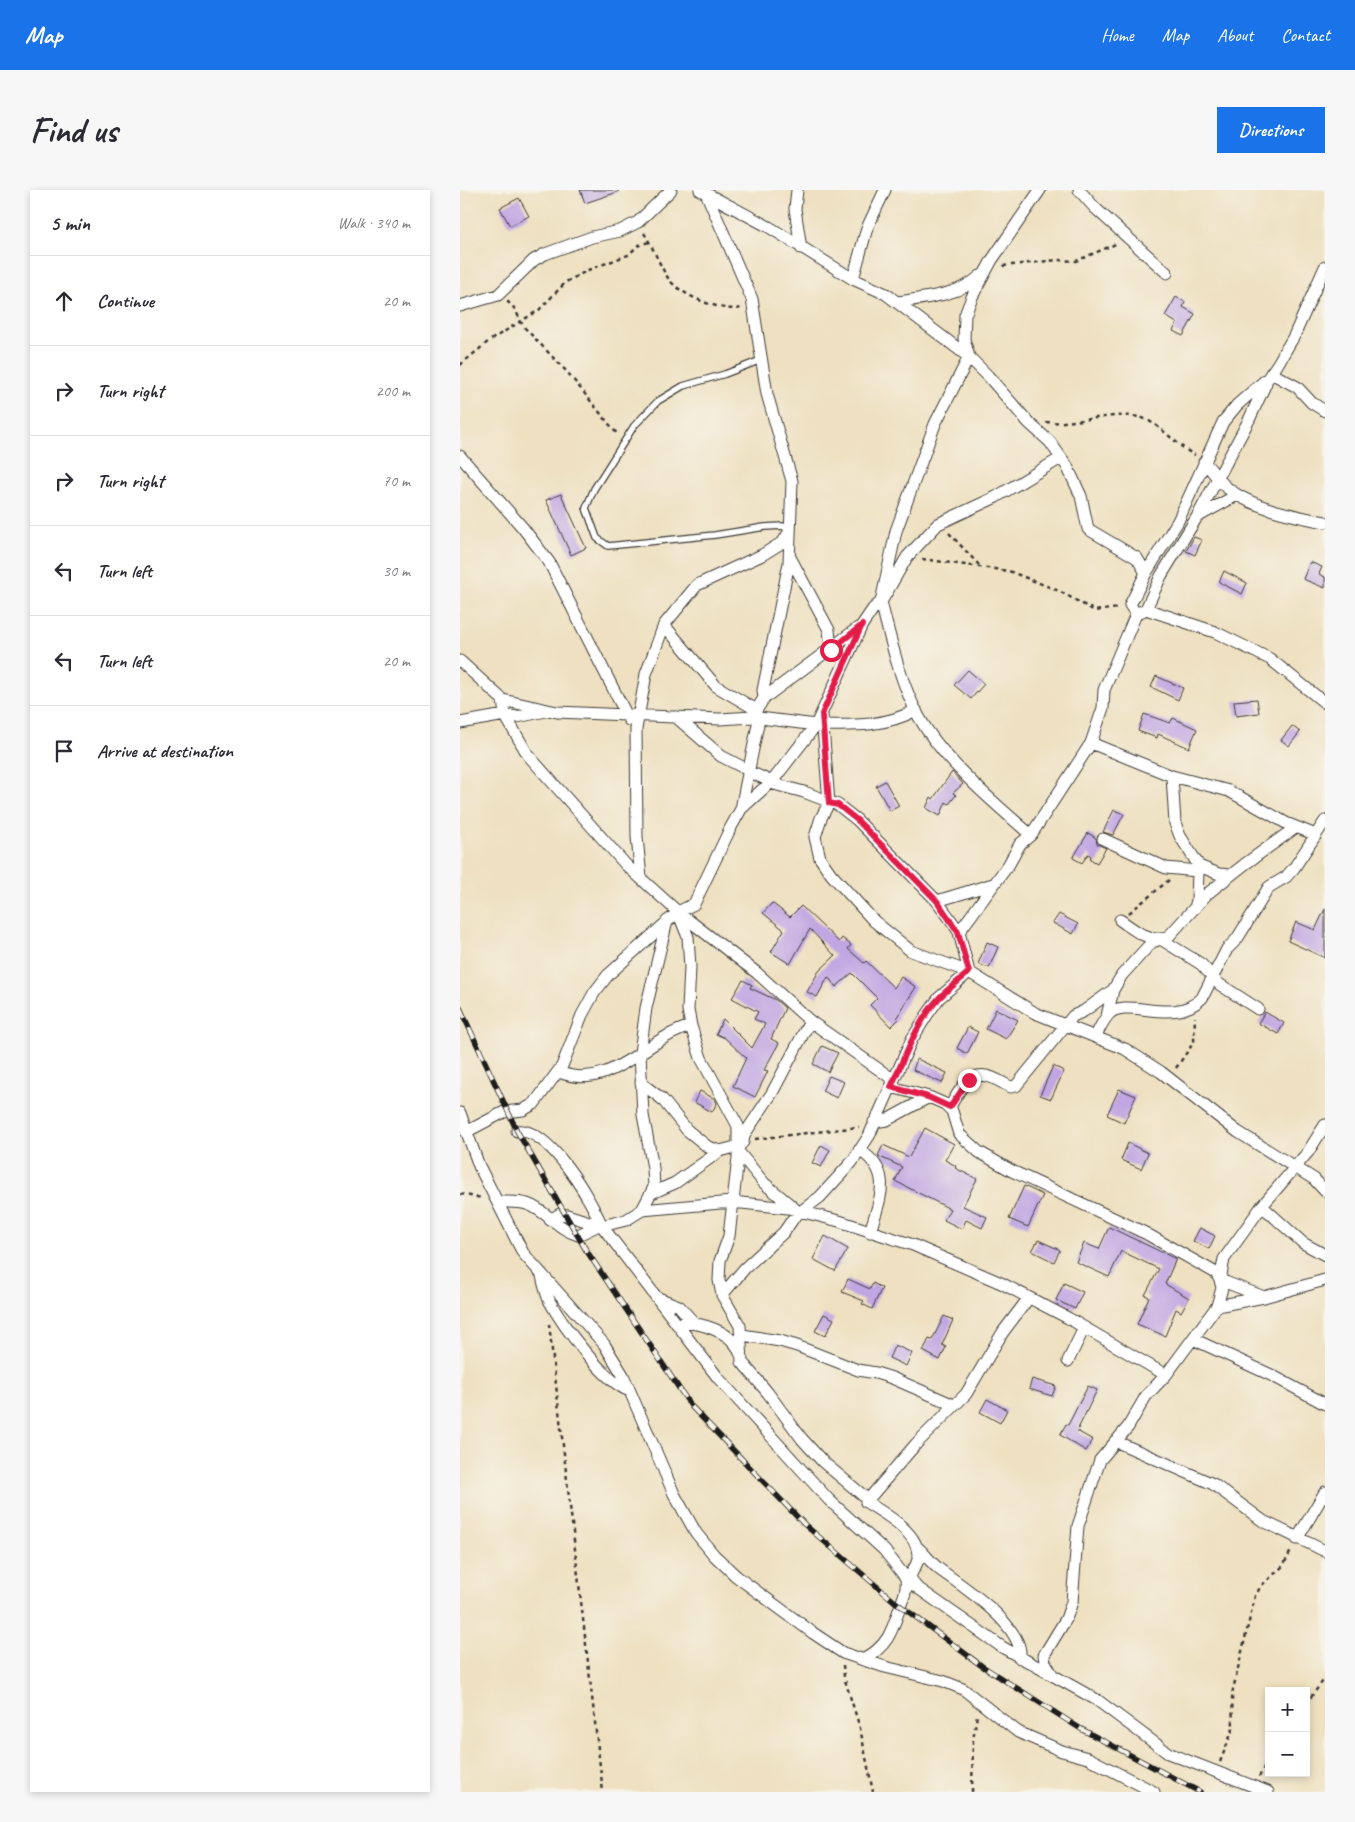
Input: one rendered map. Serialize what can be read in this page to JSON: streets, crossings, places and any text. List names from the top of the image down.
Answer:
{
  "page": {
    "header": "Map",
    "nav": [
      "Home",
      "Map",
      "About",
      "Contact"
    ],
    "buttons": "Directions",
    "title": "Find us",
    "heading": ["5 min", "Walk · 340 m"],
    "list": [
      ["Continue", "20 m"],
      ["Turn right", "200 m"],
      ["Turn right", "70 m"],
      ["Turn left", "30 m"],
      ["Turn left", "20 m"],
      "Arrive at destination"
    ],
    "map_buttons": ["+", "−"]
  }
}
